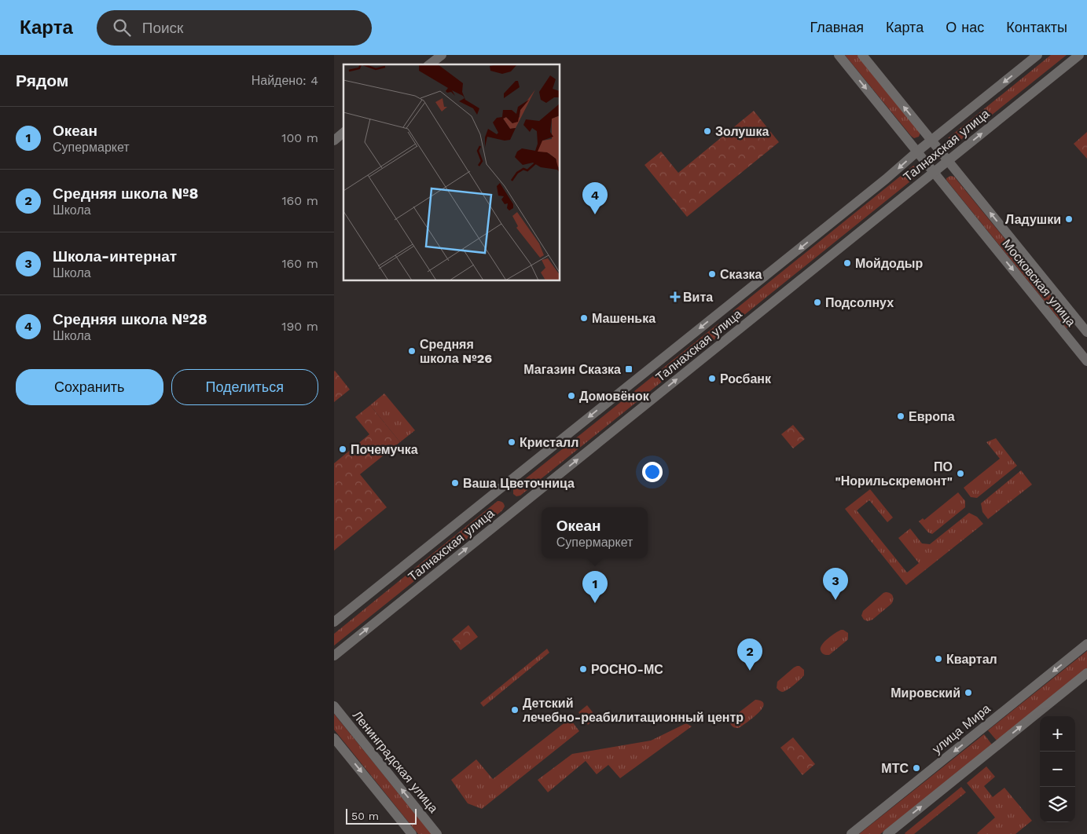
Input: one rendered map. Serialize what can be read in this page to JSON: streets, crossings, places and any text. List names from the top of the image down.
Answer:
{
  "streets": {
    "street": [
      "Талнахская улица",
      "Московская улица",
      "улица Мира",
      "Ленинградская улица"
    ]
  },
  "crossings": [
    ["Талнахская улица", "Московская улица"]
  ],
  "places": {
    "other": [
      "Золушка",
      "Ладушки",
      "Мойдодыр",
      "Сказка",
      "Подсолнух",
      "Машенька",
      "Средняя школа №26",
      "Росбанк",
      "Домовёнок",
      "Европа",
      "Кристалл",
      "Почемучка",
      "ПО \"Норильскремонт\"",
      "Ваша Цветочница",
      "Квартал",
      "РОСНО-МС",
      "Мировский",
      "Детский лечебно-реабилитационный центр",
      "МТС"
    ],
    "health": ["Вита"],
    "transit": ["Магазин Сказка"]
  },
  "scale_bar": "50 m",
  "page": {
    "header": "Карта",
    "search": "Поиск",
    "nav": [
      "Главная",
      "Карта",
      "О нас",
      "Контакты"
    ],
    "heading": ["Рядом", "Найдено: 4"],
    "list": [
      {
        "mark": "1",
        "name": "Океан",
        "note": "Супермаркет",
        "value": "100 m"
      },
      {
        "mark": "2",
        "name": "Средняя школа №8",
        "note": "Школа",
        "value": "160 m"
      },
      {
        "mark": "3",
        "name": "Школа-интернат",
        "note": "Школа",
        "value": "160 m"
      },
      {
        "mark": "4",
        "name": "Средняя школа №28",
        "note": "Школа",
        "value": "190 m"
      }
    ],
    "pins": [
      "4",
      "3",
      "1",
      "2"
    ],
    "buttons": ["Сохранить", "Поделиться"],
    "popup": ["Океан", "Супермаркет"],
    "map_buttons": ["+", "−"],
    "scale": "50 m"
  }
}
